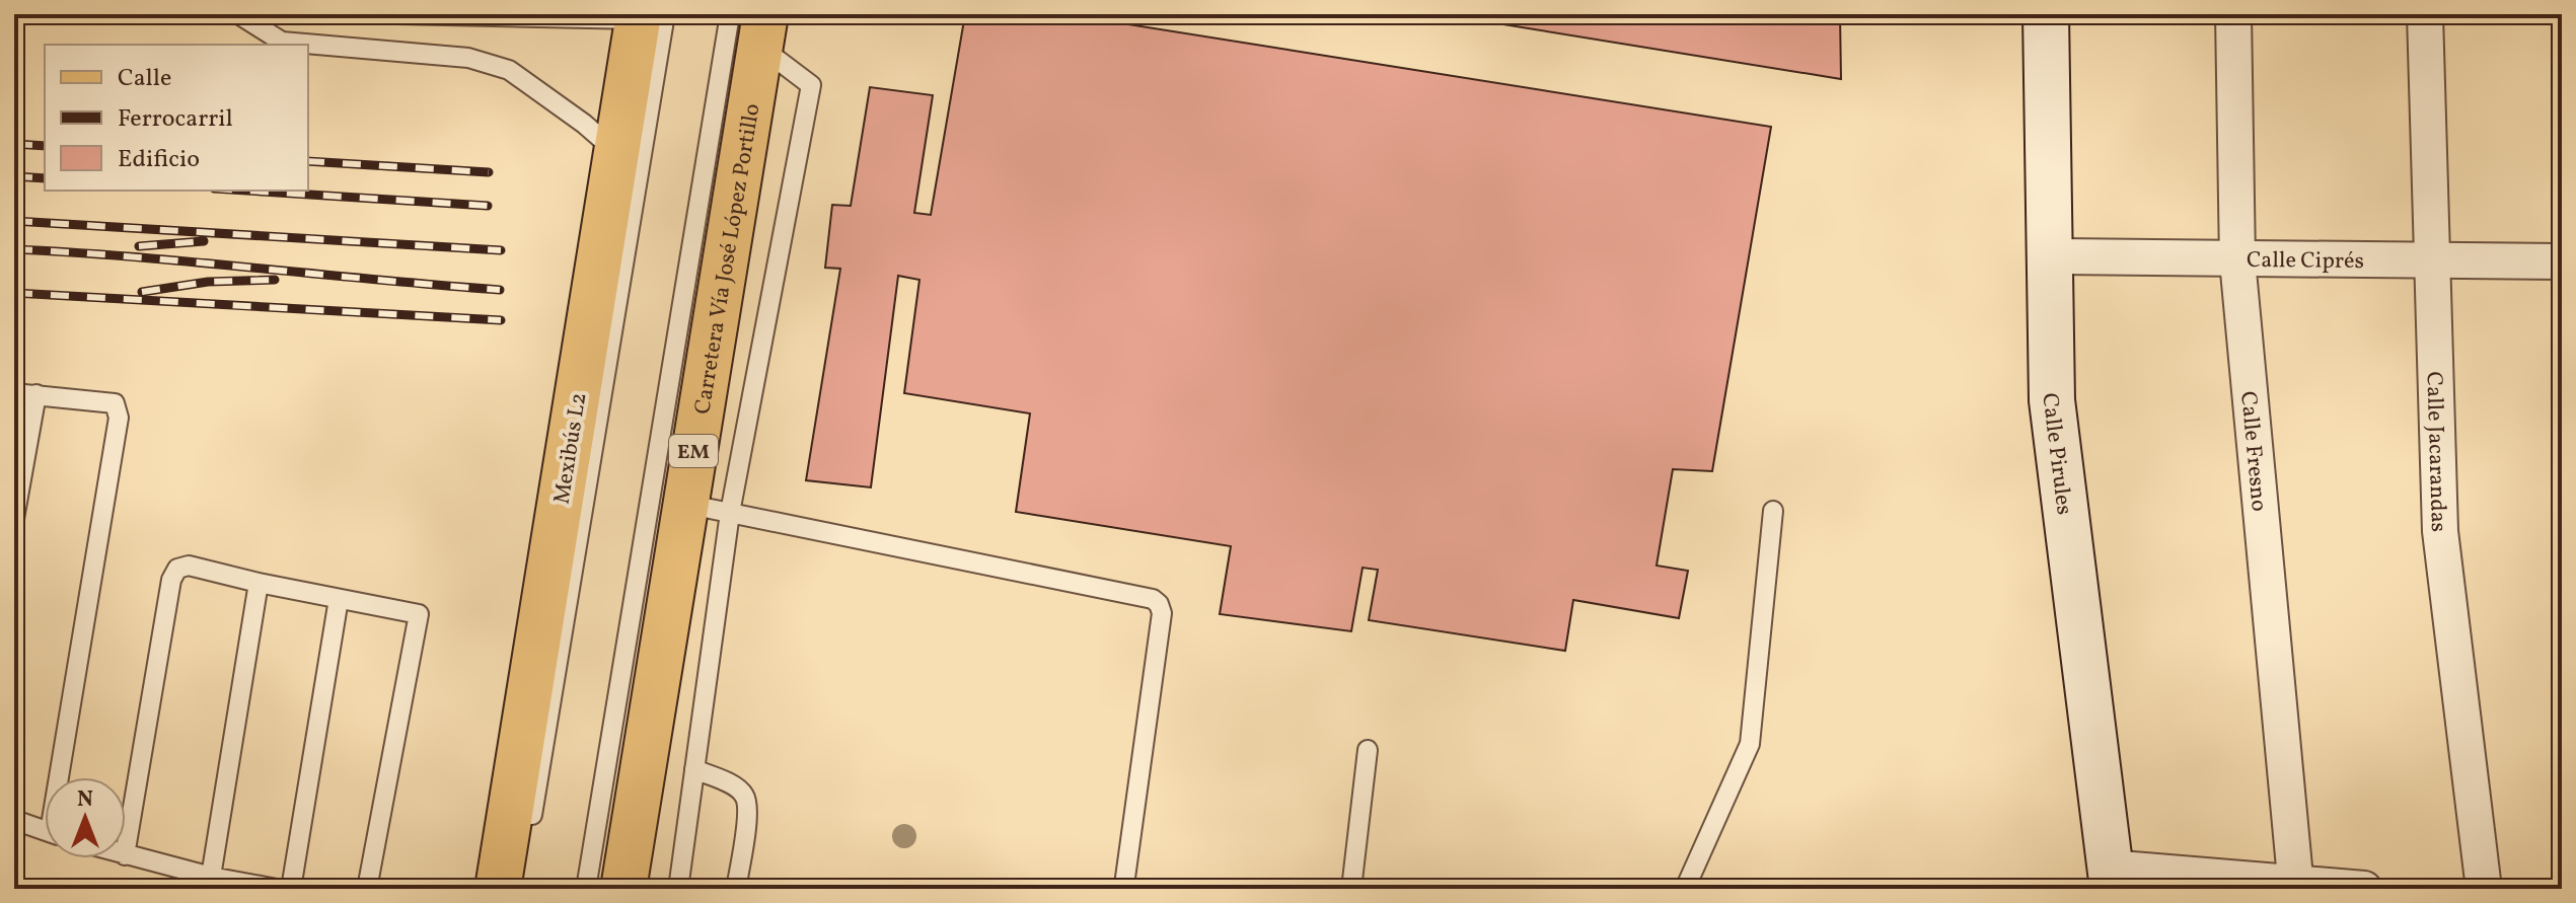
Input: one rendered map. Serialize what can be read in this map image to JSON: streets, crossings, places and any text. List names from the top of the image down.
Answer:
{
  "streets": {
    "main road": ["Carretera Vía José López Portillo", "EM", "Calle Pirules"],
    "street": ["Calle Ciprés", "Calle Fresno", "Calle Jacarandas"],
    "lane": ["Mexibús L2"]
  },
  "crossings": [
    ["Calle Ciprés", "Calle Fresno"],
    ["Calle Ciprés", "Calle Pirules"],
    ["Calle Ciprés", "Calle Jacarandas"]
  ],
  "legend": ["Calle", "Ferrocarril", "Edificio"],
  "north": "top"
}
